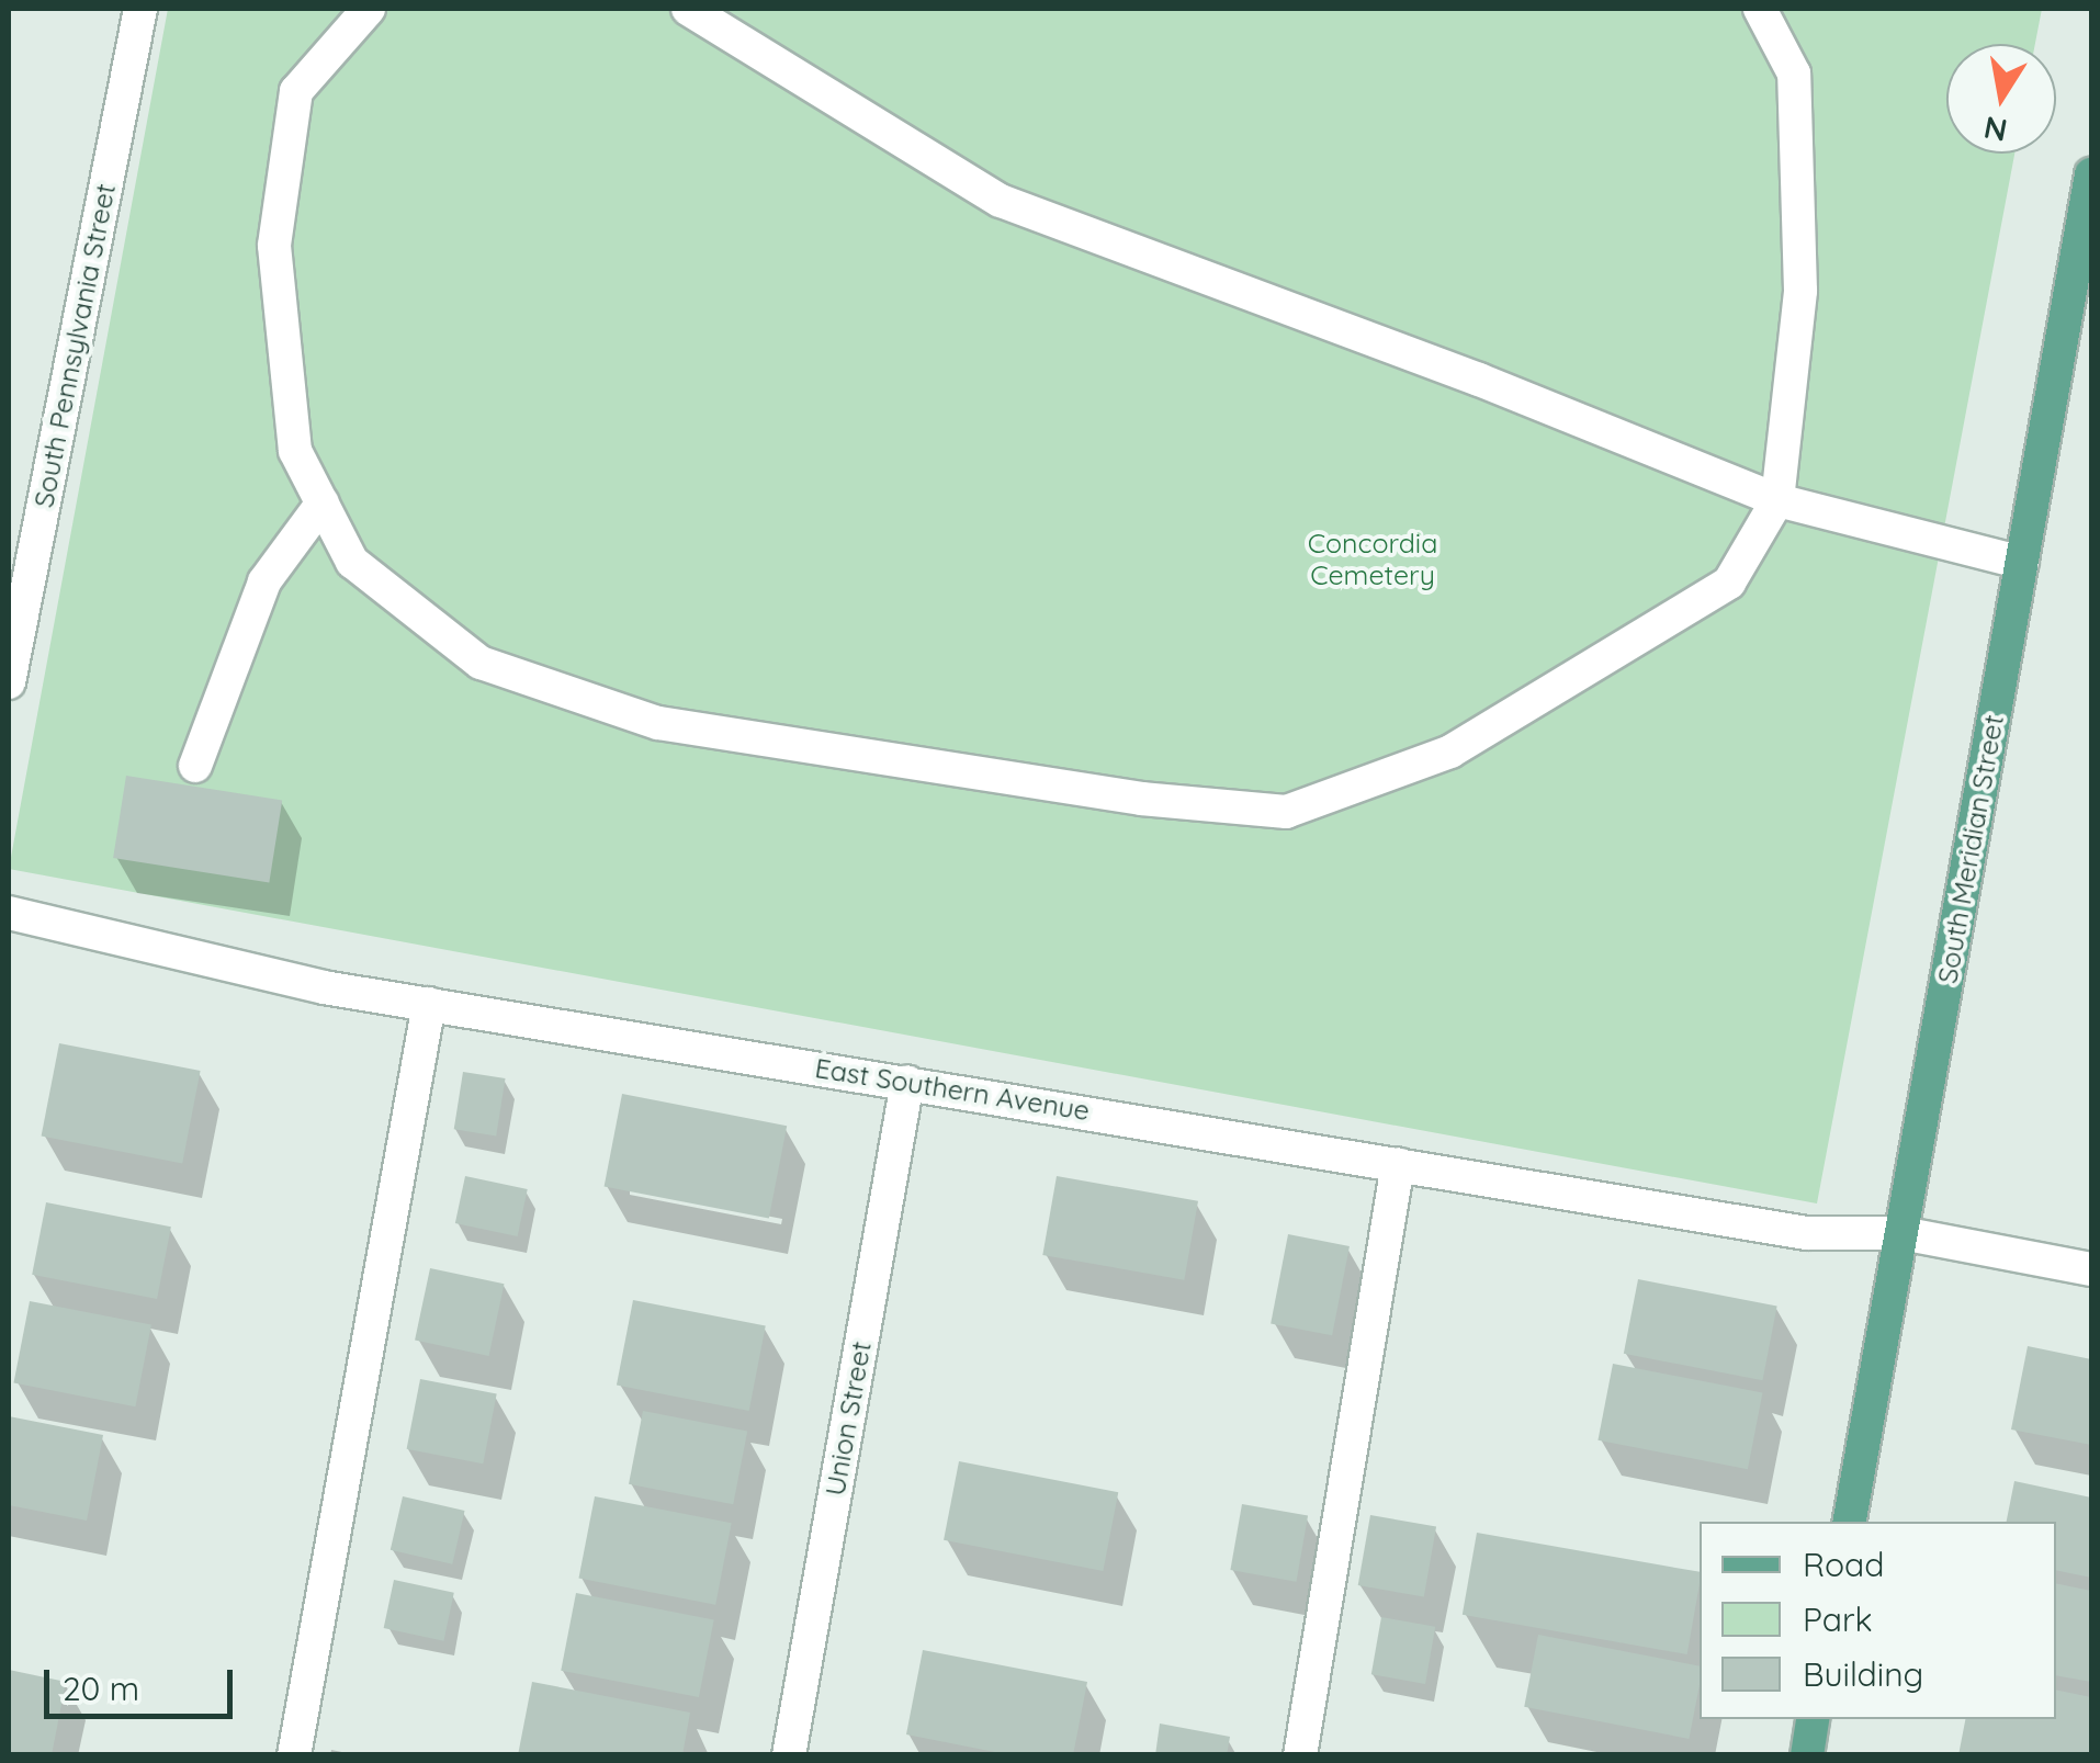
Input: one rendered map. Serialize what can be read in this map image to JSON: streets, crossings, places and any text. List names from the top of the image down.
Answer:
{
  "streets": {
    "main road": ["South Meridian Street"],
    "street": ["South Pennsylvania Street", "East Southern Avenue", "Union Street"]
  },
  "crossings": [
    ["South Meridian Street", "East Southern Avenue"],
    ["East Southern Avenue", "Union Street"]
  ],
  "parks": ["Concordia Cemetery"],
  "legend": ["Road", "Park", "Building"],
  "scale_bar": "20 m",
  "north": "bottom"
}
